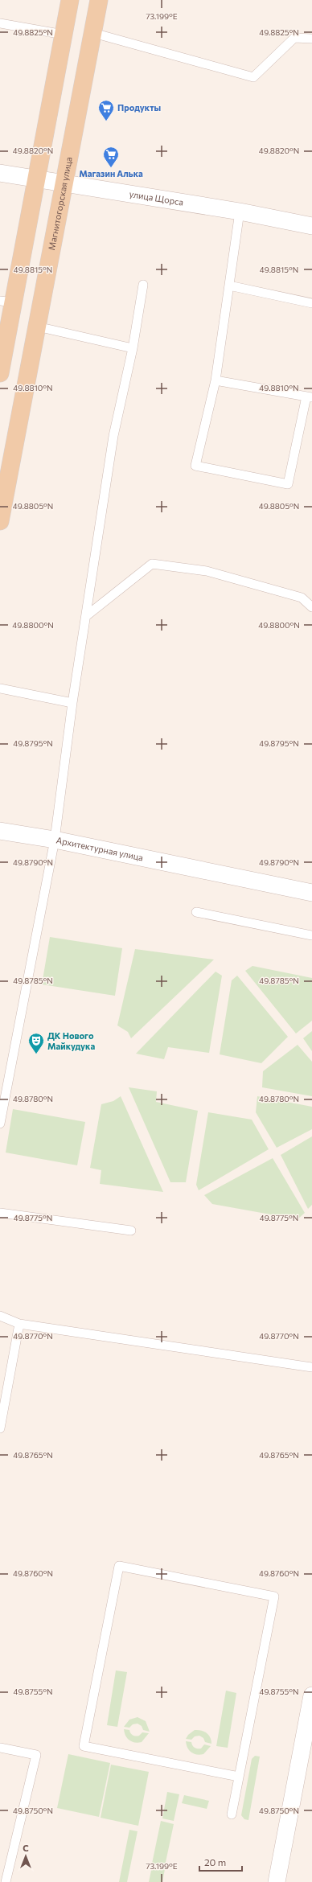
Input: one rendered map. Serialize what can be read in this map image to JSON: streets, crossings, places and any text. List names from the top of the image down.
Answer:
{
  "streets": {
    "main road": ["Магнитогорская улица"],
    "street": ["улица Щорса", "Архитектурная улица"]
  },
  "crossings": [
    ["улица Щорса", "Магнитогорская улица"]
  ],
  "places": {
    "supermarket": ["Продукты", "Магазин Алька"],
    "theatre": ["ДК Нового Майкудука"]
  },
  "scale_bar": "20 m",
  "north": "top",
  "coordinates": [
    "73.199°E",
    "49.8825°N",
    "49.8820°N",
    "49.8815°N",
    "49.8810°N",
    "49.8805°N",
    "49.8800°N",
    "49.8795°N",
    "49.8790°N",
    "49.8785°N",
    "49.8780°N",
    "49.8775°N",
    "49.8770°N",
    "49.8765°N",
    "49.8760°N",
    "49.8755°N",
    "49.8750°N"
  ]
}
